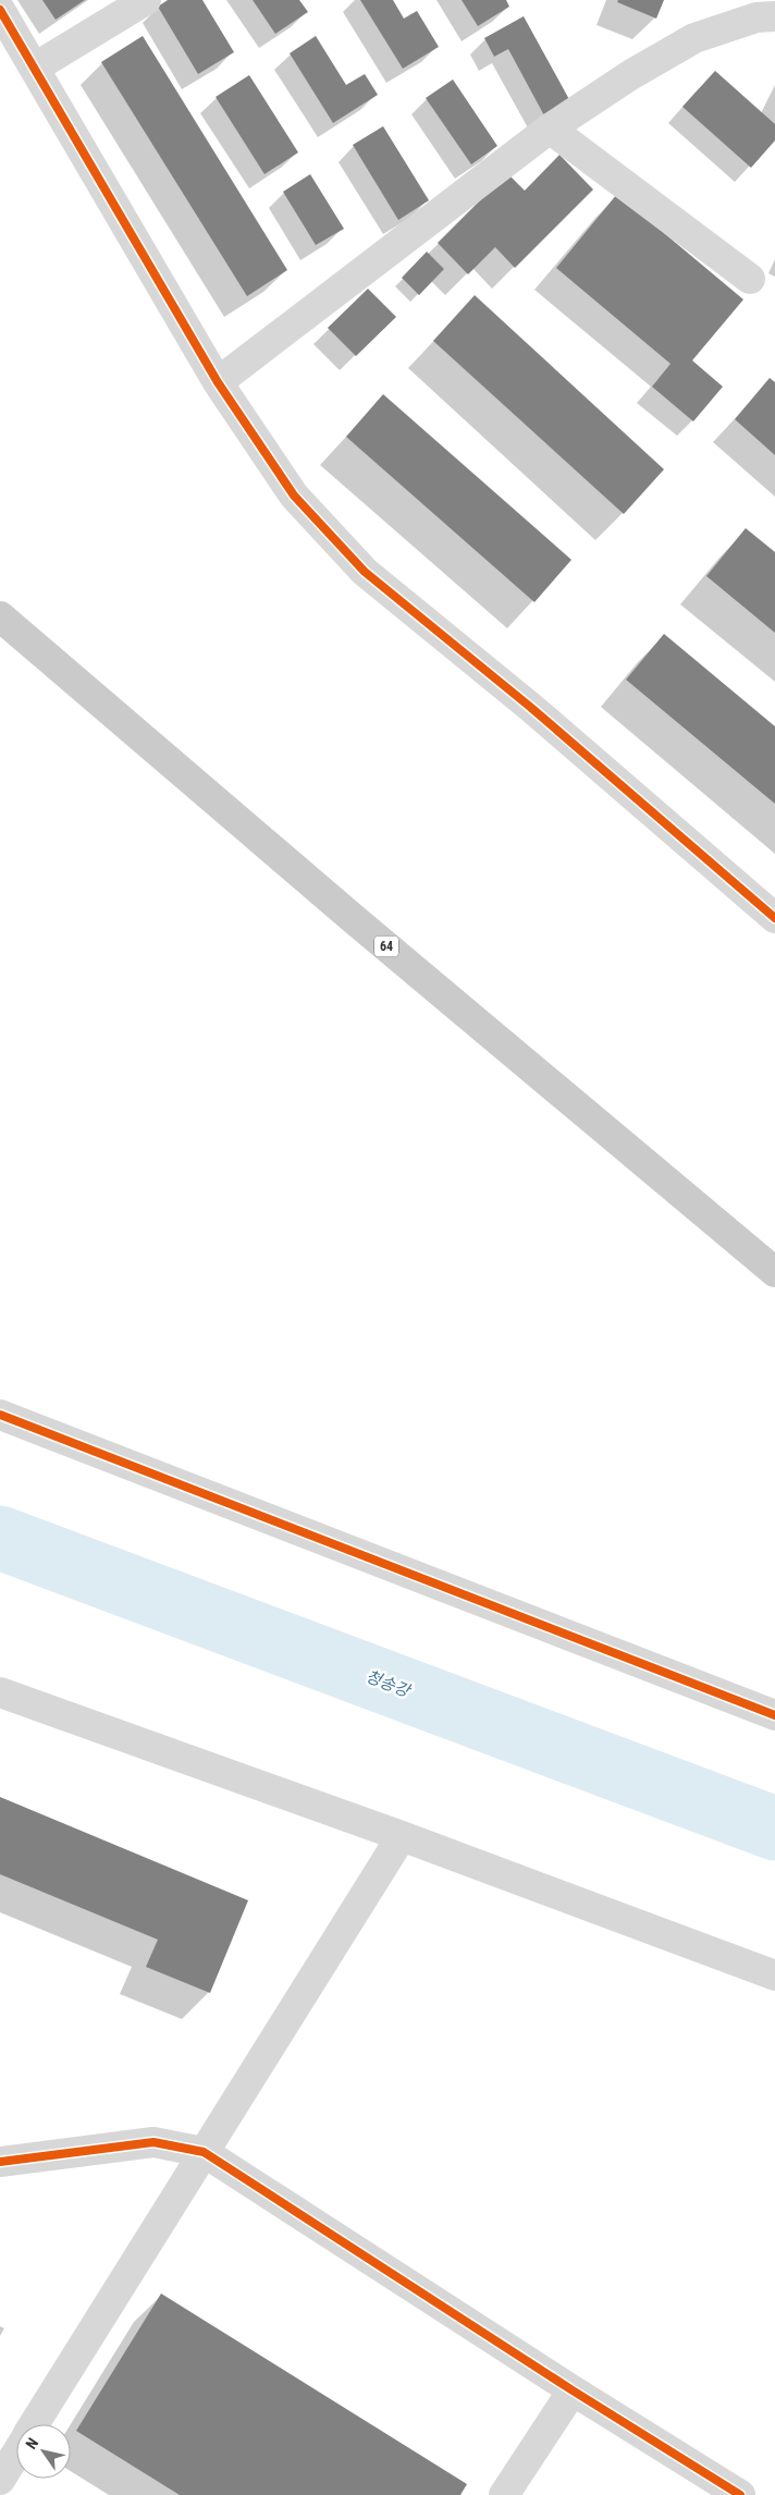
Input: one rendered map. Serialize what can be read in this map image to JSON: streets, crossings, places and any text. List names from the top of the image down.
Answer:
{
  "streets": {
    "main road": ["64"]
  },
  "water": ["청송강"],
  "north": "top left"
}
